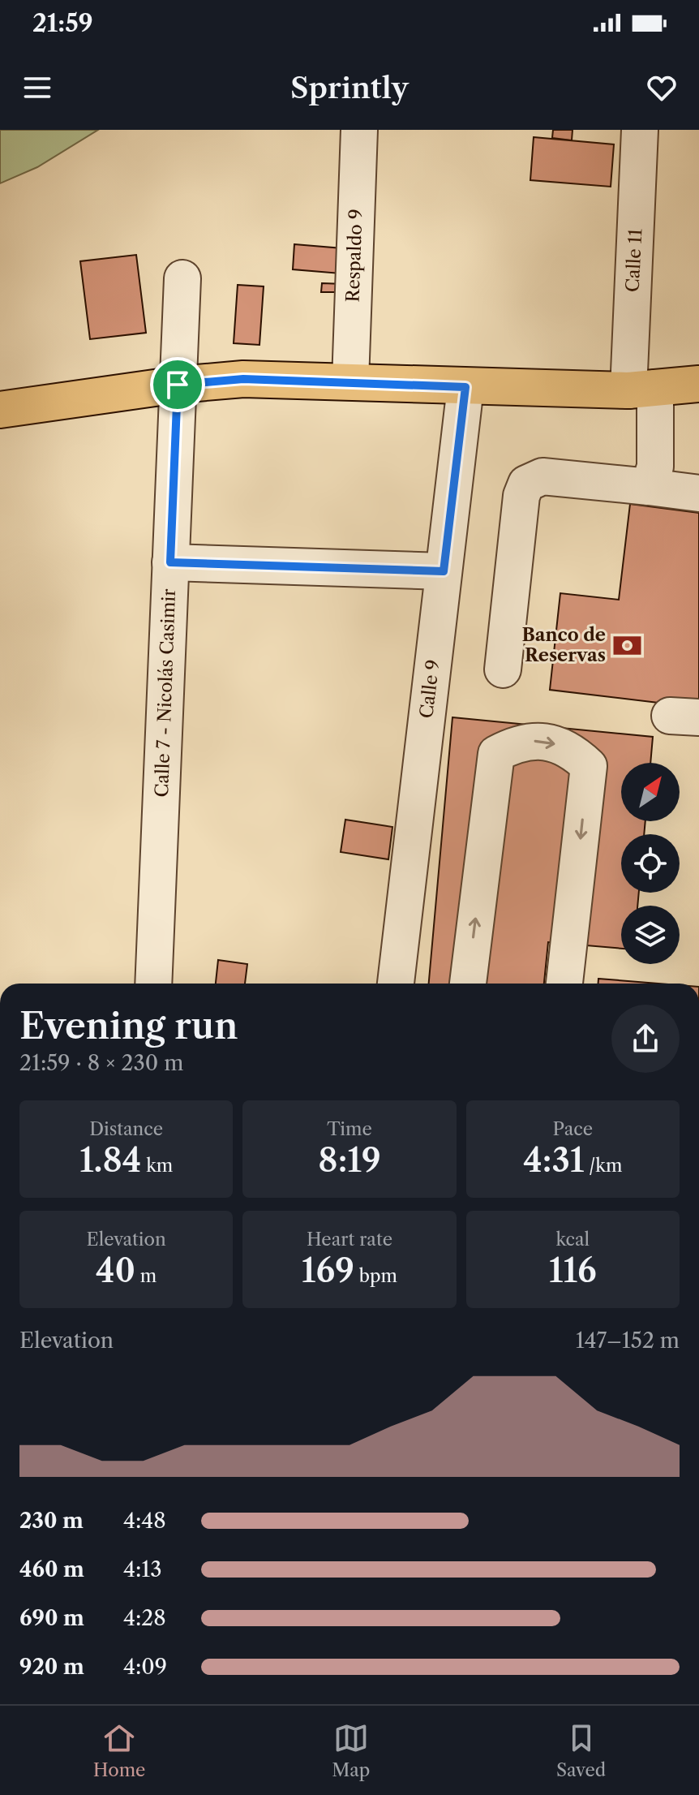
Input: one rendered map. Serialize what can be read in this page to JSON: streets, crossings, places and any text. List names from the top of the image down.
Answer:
{
  "streets": {
    "street": [
      "Respaldo 9",
      "Calle 11",
      "Calle 9",
      "Calle 7 - Nicolás Casimir"
    ]
  },
  "places": {
    "bank": ["Banco de Reservas"]
  },
  "north": "top right",
  "page": {
    "status": "21:59",
    "header": "Sprintly",
    "heading": ["Evening run", "21:59 · 8 × 230 m"],
    "stats": [
      ["Distance", "1.84 km"],
      ["Time", "8:19"],
      ["Pace", "4:31 /km"],
      ["Elevation", "40 m"],
      ["Heart rate", "169 bpm"],
      ["kcal", "116"]
    ],
    "chart": ["Elevation", "147–152 m"],
    "list": [
      {
        "name": "230 m",
        "note": "4:48"
      },
      {
        "name": "460 m",
        "note": "4:13"
      },
      {
        "name": "690 m",
        "note": "4:28"
      },
      {
        "name": "920 m",
        "note": "4:09"
      }
    ],
    "tabs": ["Home", "Map", "Saved"]
  }
}
